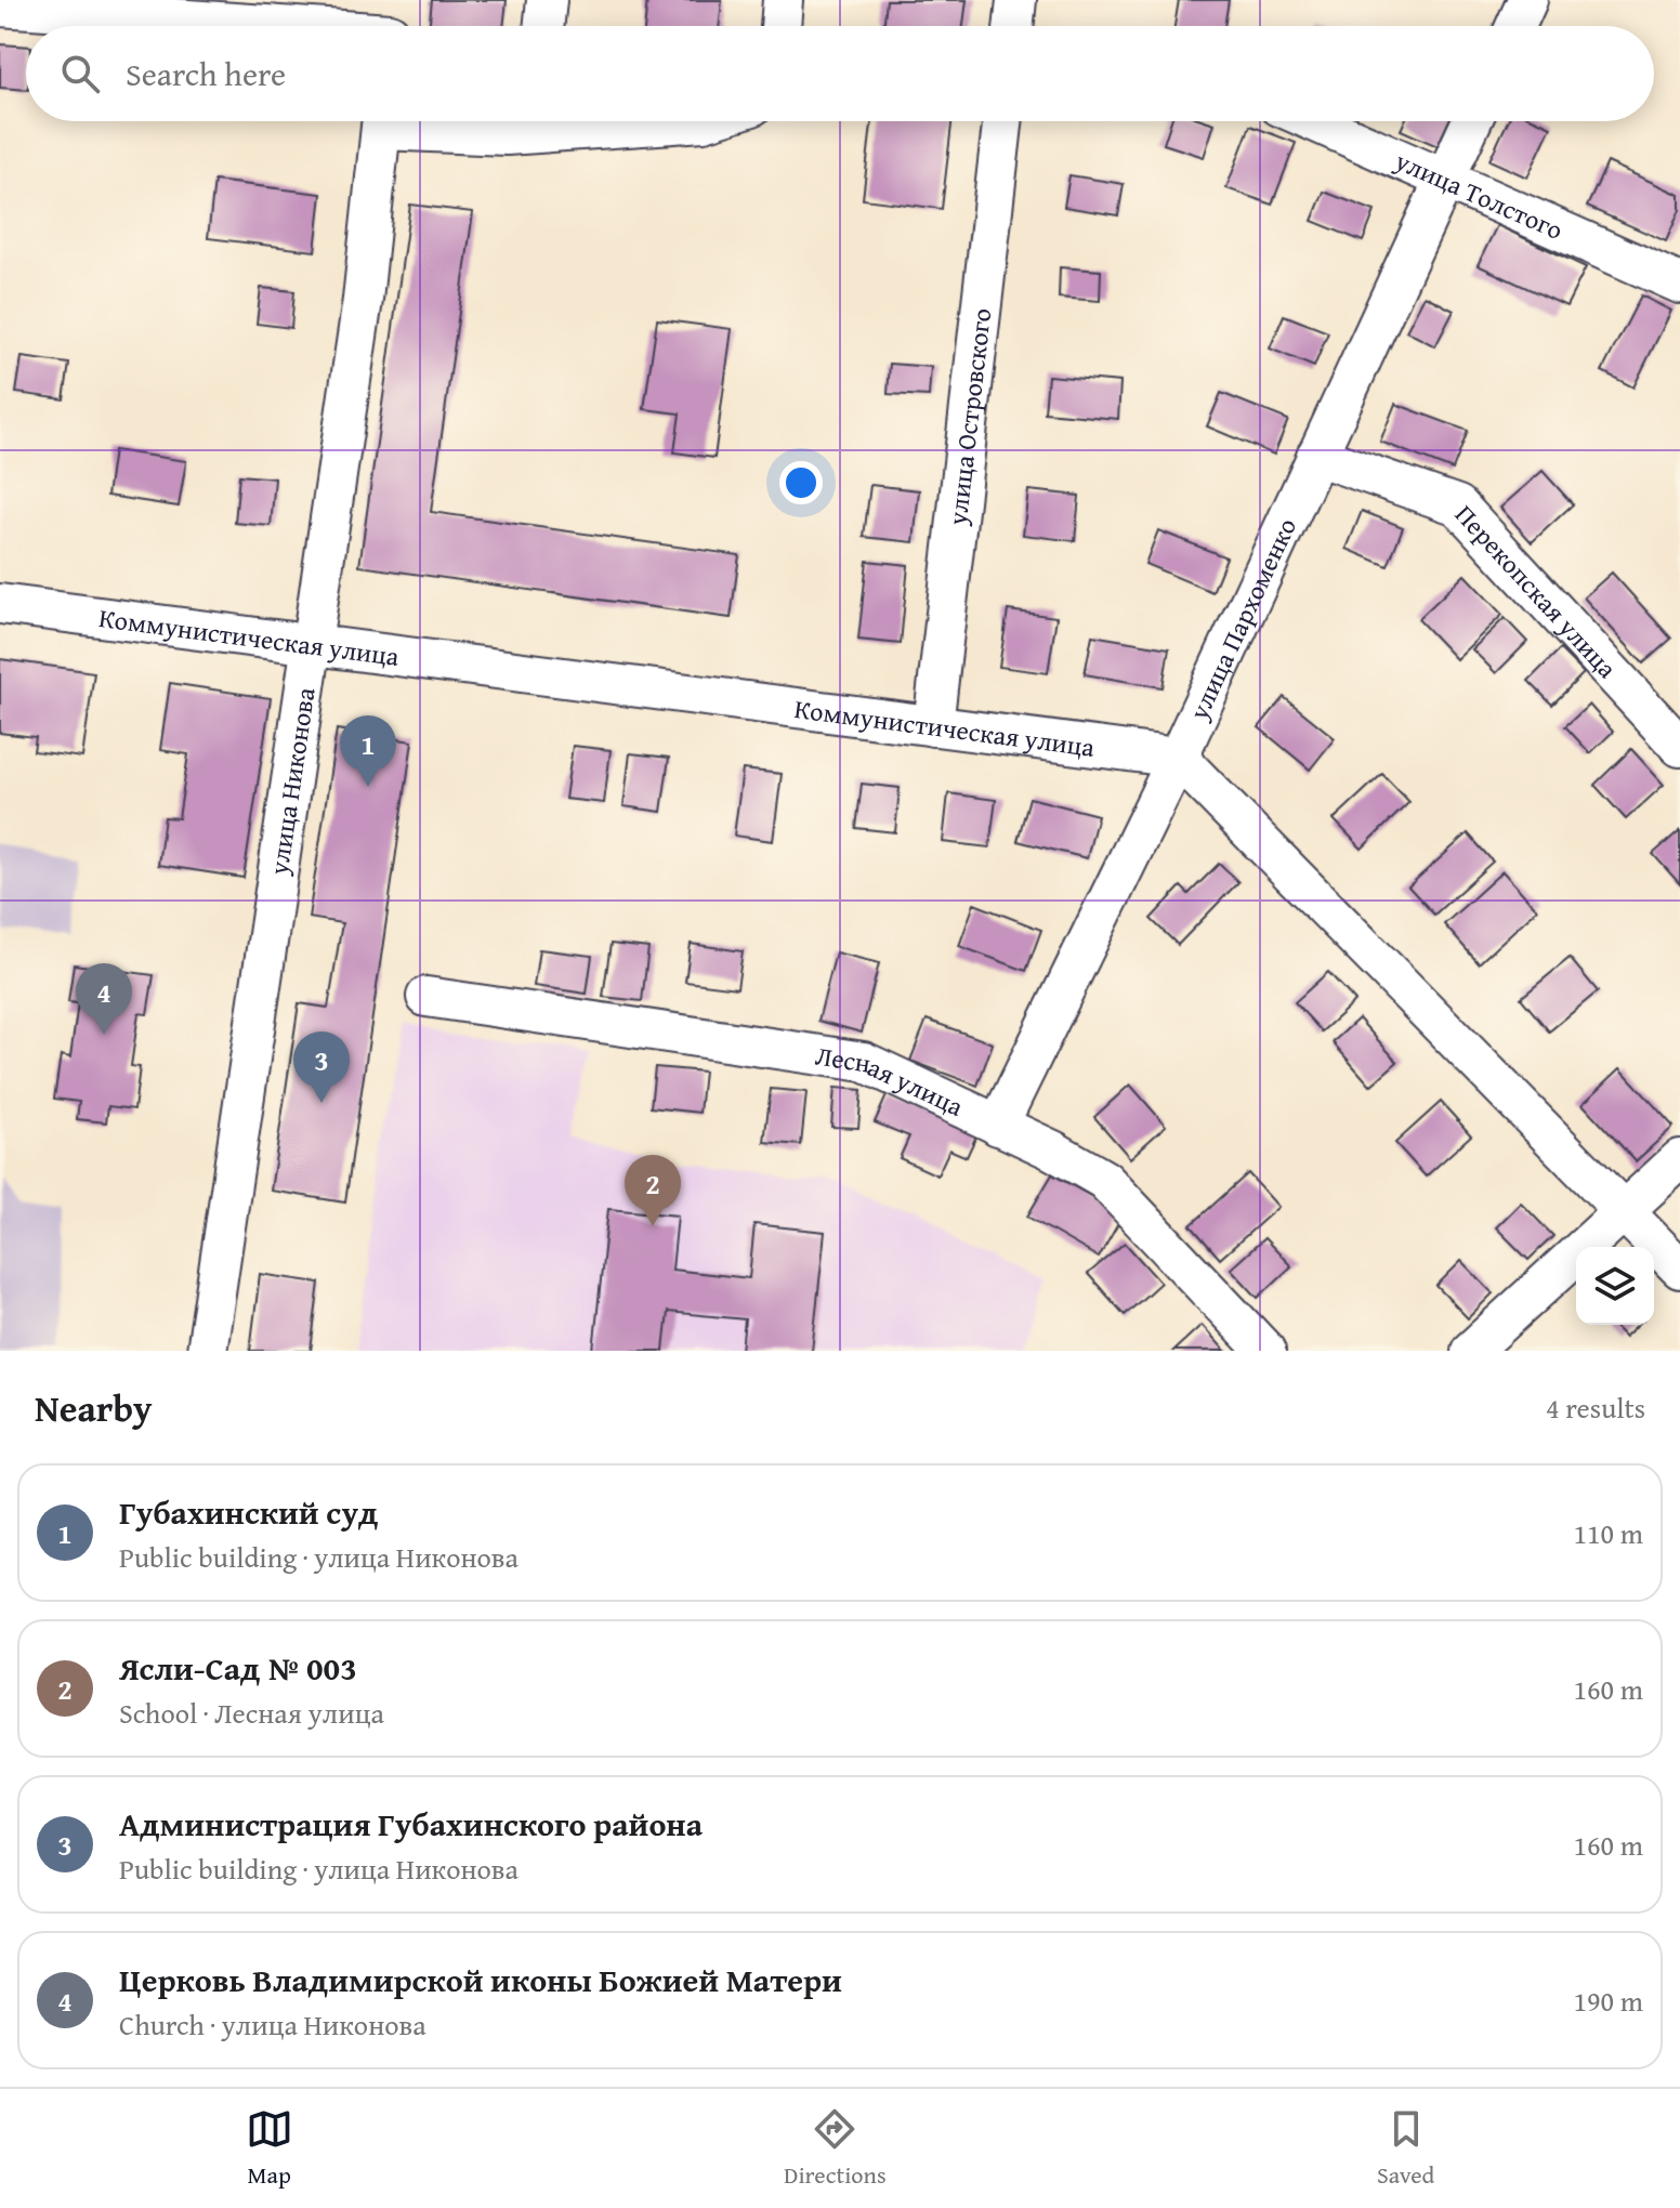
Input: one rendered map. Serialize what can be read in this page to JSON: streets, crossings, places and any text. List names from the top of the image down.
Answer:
{
  "streets": {
    "street": [
      "улица Толстого",
      "улица Островского",
      "Перекопская улица",
      "улица Пархоменко",
      "Коммунистическая улица",
      "улица Никонова",
      "Лесная улица"
    ]
  },
  "crossings": [
    ["улица Толстого", "улица Пархоменко"],
    ["улица Островского", "Коммунистическая улица"],
    ["Перекопская улица", "улица Пархоменко"],
    ["улица Пархоменко", "Коммунистическая улица"],
    ["улица Пархоменко", "Лесная улица"],
    ["Коммунистическая улица", "улица Никонова"]
  ],
  "page": {
    "search": "Search here",
    "pins": [
      "1",
      "4",
      "3",
      "2"
    ],
    "heading": ["Nearby", "4 results"],
    "list": [
      {
        "mark": "1",
        "name": "Губахинский суд",
        "note": "Public building · улица Никонова",
        "value": "110 m"
      },
      {
        "mark": "2",
        "name": "Ясли-Сад № 003",
        "note": "School · Лесная улица",
        "value": "160 m"
      },
      {
        "mark": "3",
        "name": "Администрация Губахинского района",
        "note": "Public building · улица Никонова",
        "value": "160 m"
      },
      {
        "mark": "4",
        "name": "Церковь Владимирской иконы Божией Матери",
        "note": "Church · улица Никонова",
        "value": "190 m"
      }
    ],
    "nav": ["Map", "Directions", "Saved"]
  }
}
